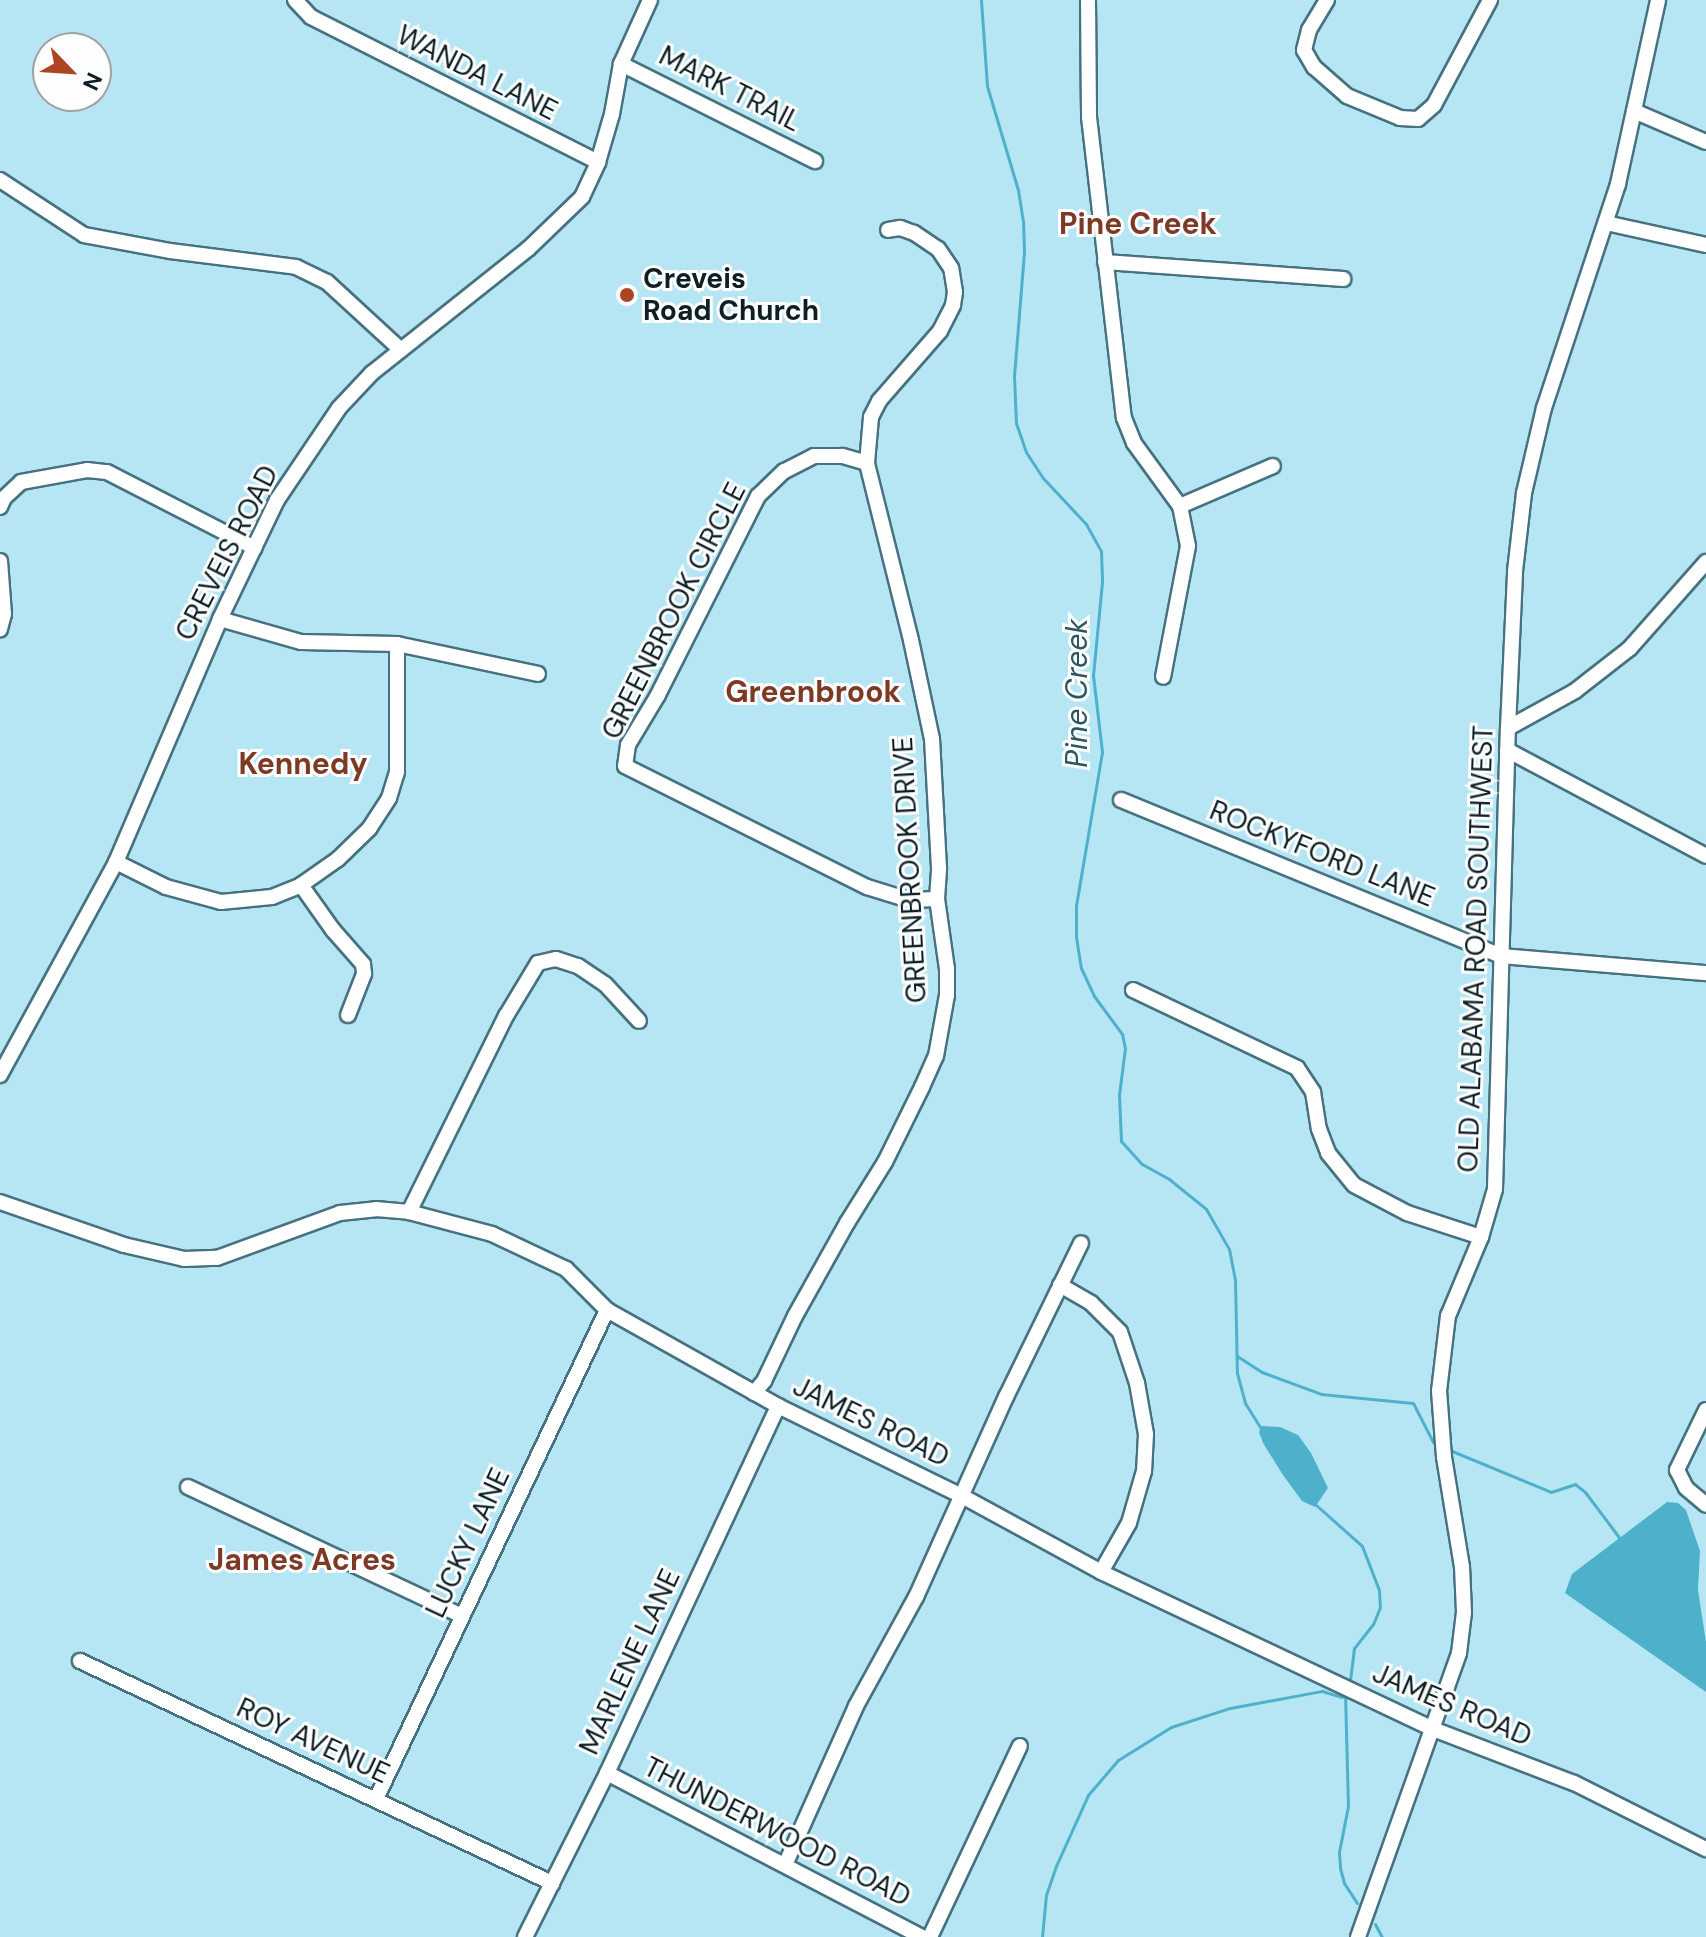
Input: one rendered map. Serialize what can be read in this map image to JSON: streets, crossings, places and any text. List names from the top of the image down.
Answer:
{
  "streets": {
    "street": [
      "WANDA LANE",
      "MARK TRAIL",
      "CREVEIS ROAD",
      "GREENBROOK CIRCLE",
      "ROCKYFORD LANE",
      "GREENBROOK DRIVE",
      "OLD ALABAMA ROAD SOUTHWEST",
      "JAMES ROAD",
      "LUCKY LANE",
      "MARLENE LANE",
      "ROY AVENUE",
      "THUNDERWOOD ROAD"
    ]
  },
  "crossings": [
    ["WANDA LANE", "CREVEIS ROAD"],
    ["MARK TRAIL", "CREVEIS ROAD"],
    ["GREENBROOK CIRCLE", "GREENBROOK DRIVE"],
    ["ROCKYFORD LANE", "OLD ALABAMA ROAD SOUTHWEST"],
    ["GREENBROOK DRIVE", "JAMES ROAD"],
    ["OLD ALABAMA ROAD SOUTHWEST", "JAMES ROAD"],
    ["JAMES ROAD", "LUCKY LANE"],
    ["JAMES ROAD", "MARLENE LANE"],
    ["LUCKY LANE", "ROY AVENUE"],
    ["MARLENE LANE", "ROY AVENUE"],
    ["MARLENE LANE", "THUNDERWOOD ROAD"]
  ],
  "districts": [
    "Pine Creek",
    "Greenbrook",
    "Kennedy",
    "James Acres"
  ],
  "water": ["Pine Creek"],
  "places": ["Creveis Road Church"],
  "north": "bottom right"
}
